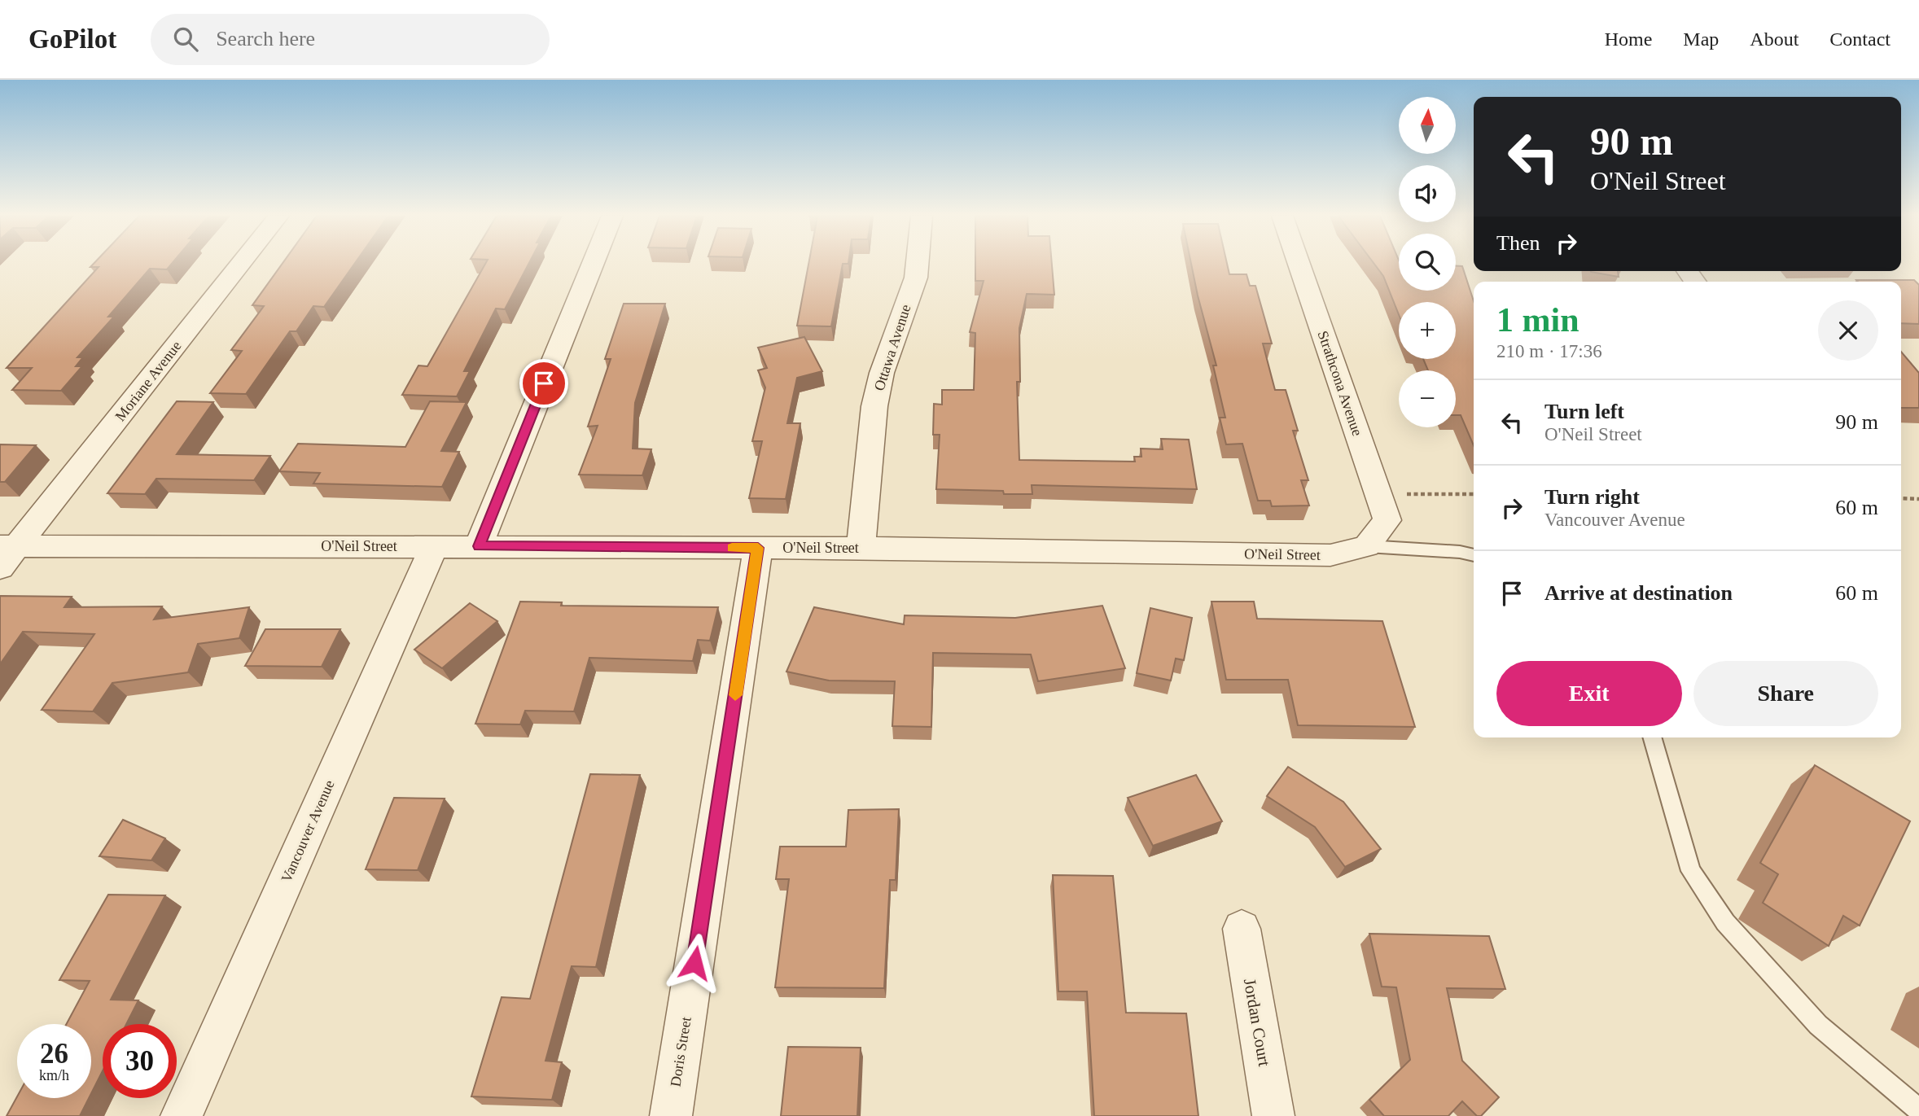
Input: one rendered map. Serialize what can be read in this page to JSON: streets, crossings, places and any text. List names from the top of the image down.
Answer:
{
  "streets": {
    "street": [
      "Ottawa Avenue",
      "Moriane Avenue",
      "Strathcona Avenue",
      "O'Neil Street",
      "Vancouver Avenue",
      "Jordan Court",
      "Doris Street"
    ]
  },
  "crossings": [
    ["Ottawa Avenue", "O'Neil Street"],
    ["Moriane Avenue", "O'Neil Street"],
    ["Strathcona Avenue", "O'Neil Street"],
    ["O'Neil Street", "Vancouver Avenue"],
    ["O'Neil Street", "Doris Street"]
  ],
  "north": "top",
  "page": {
    "header": "GoPilot",
    "search": "Search here",
    "nav": [
      "Home",
      "Map",
      "About",
      "Contact"
    ],
    "map_buttons": ["+", "−"],
    "turn": ["90 m", "O'Neil Street"],
    "then": "Then",
    "heading": ["1 min", "210 m · 17:36"],
    "list": [
      {
        "name": "Turn left",
        "note": "O'Neil Street",
        "value": "90 m"
      },
      {
        "name": "Turn right",
        "note": "Vancouver Avenue",
        "value": "60 m"
      },
      {
        "name": "Arrive at destination",
        "value": "60 m"
      }
    ],
    "buttons": ["Exit", "Share"],
    "speed": "26 km/h",
    "limit": "30"
  }
}
